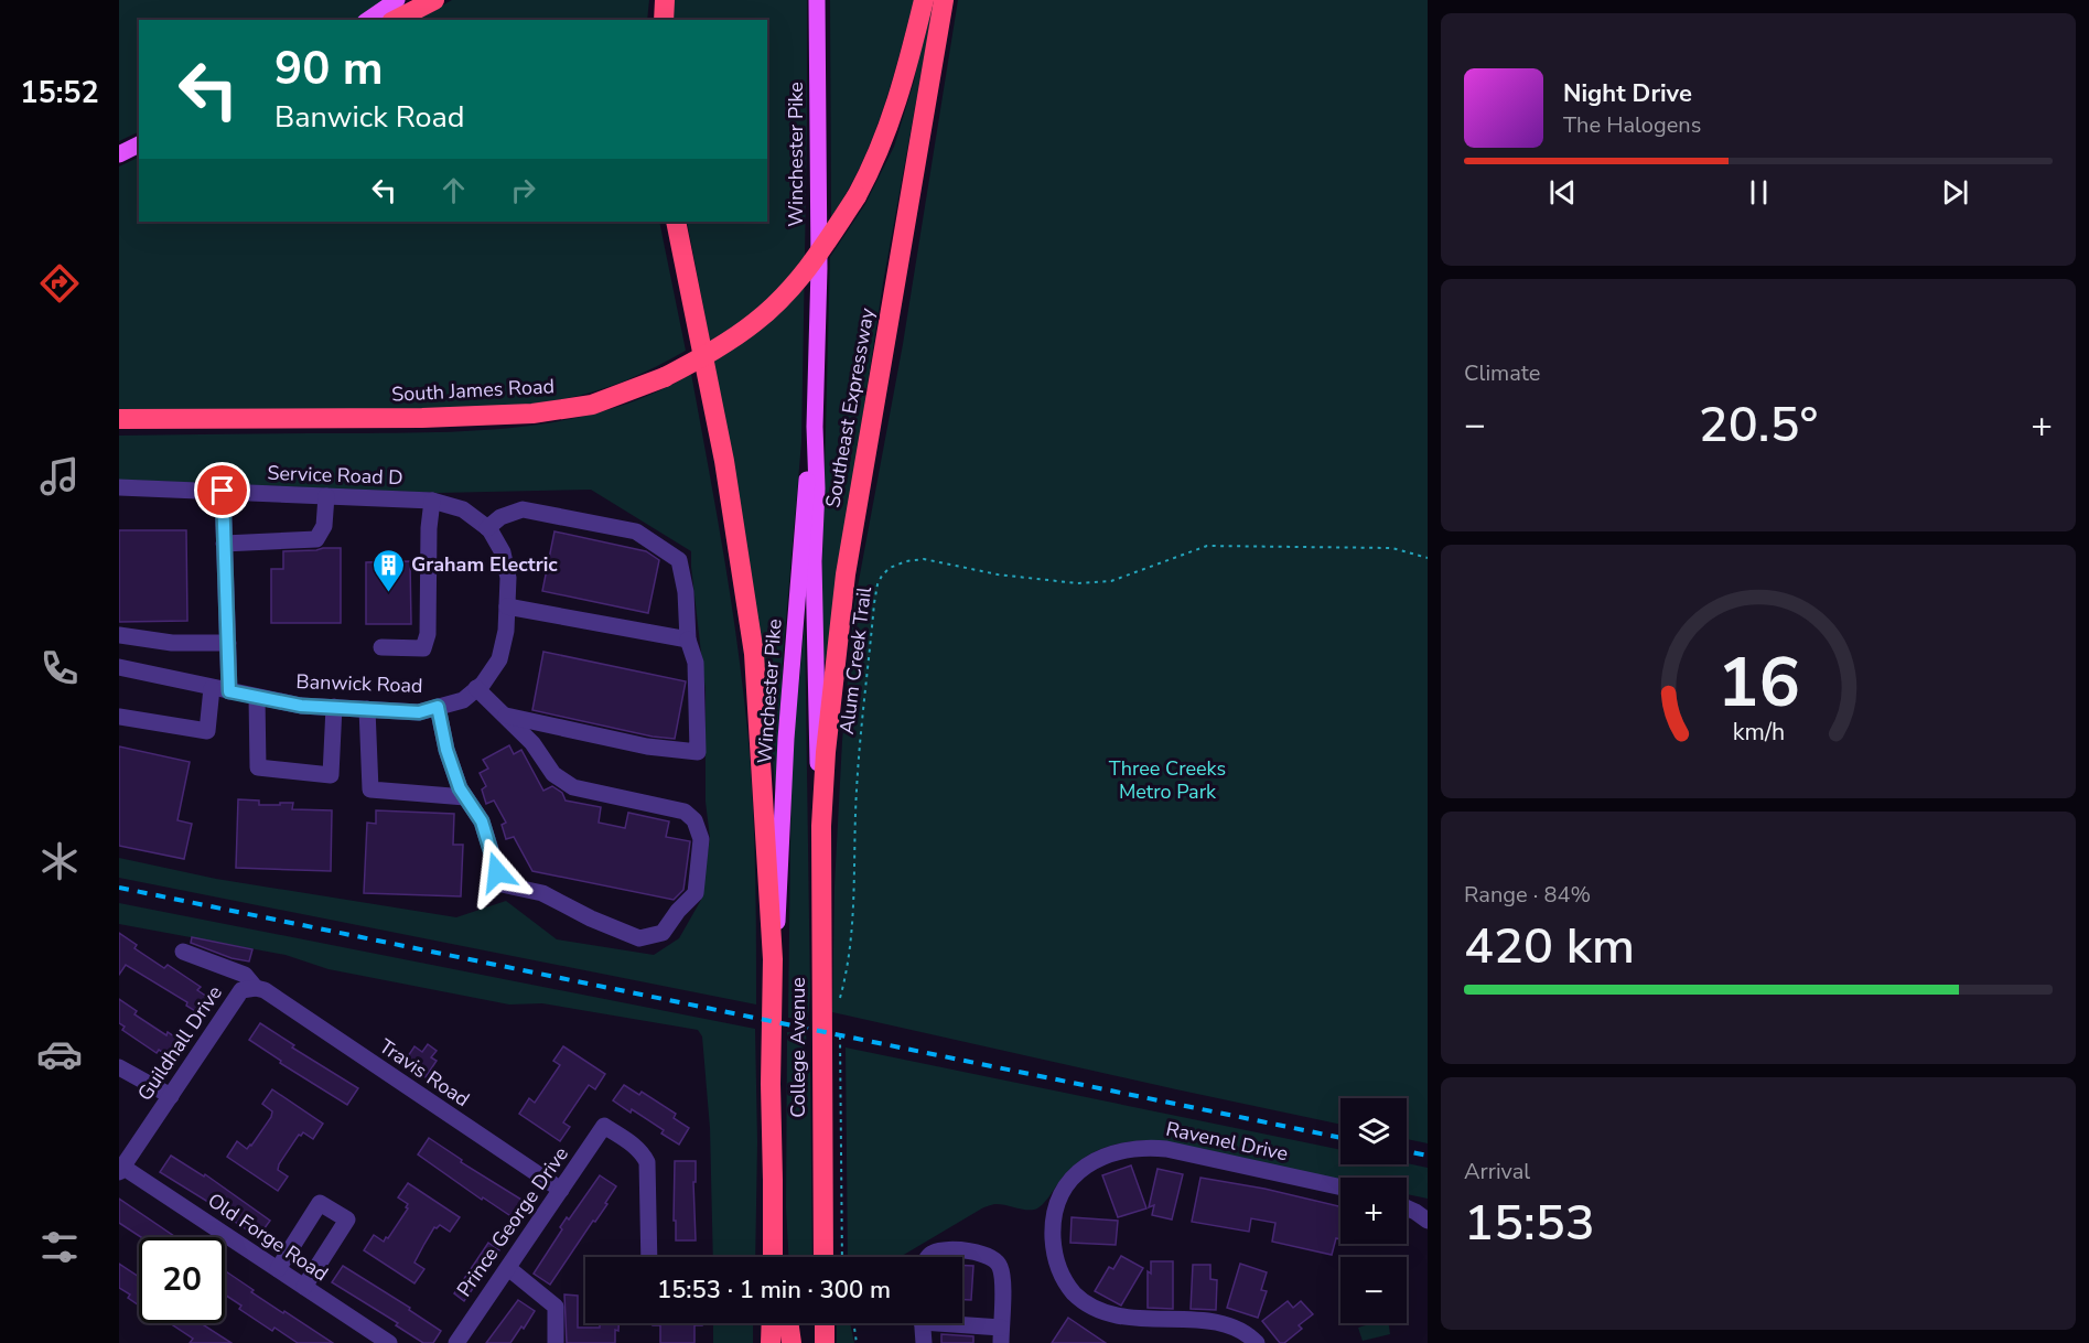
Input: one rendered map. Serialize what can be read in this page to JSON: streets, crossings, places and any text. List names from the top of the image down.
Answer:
{
  "streets": {
    "highway": ["South James Road", "Southeast Expressway", "College Avenue"],
    "main road": ["Winchester Pike"],
    "street": [
      "Service Road D",
      "Banwick Road",
      "Guildhall Drive",
      "Travis Road",
      "Ravenel Drive",
      "Prince George Drive",
      "Old Forge Road"
    ],
    "path": ["Alum Creek Trail"]
  },
  "crossings": [
    ["Winchester Pike", "Southeast Expressway"],
    ["Winchester Pike", "College Avenue"],
    ["Southeast Expressway", "College Avenue"],
    ["Service Road D", "Banwick Road"],
    ["Guildhall Drive", "Travis Road"],
    ["Guildhall Drive", "Old Forge Road"],
    ["Travis Road", "Prince George Drive"]
  ],
  "parks": ["Three Creeks Metro Park"],
  "places": {
    "building": ["Graham Electric"]
  },
  "page": {
    "tabs": "15:52",
    "turn": ["90 m", "Banwick Road"],
    "song": ["Night Drive", "The Halogens"],
    "tile": [
      "Climate",
      ["Range · 84%", "420 km"],
      ["Arrival", "15:53"]
    ],
    "heat": ["−", "20.5°", "+"],
    "map_buttons": ["+", "−"],
    "limit": "20",
    "trip": "15:53 · 1 min · 300 m",
    "gauge": ["16", "km/h"]
  }
}
